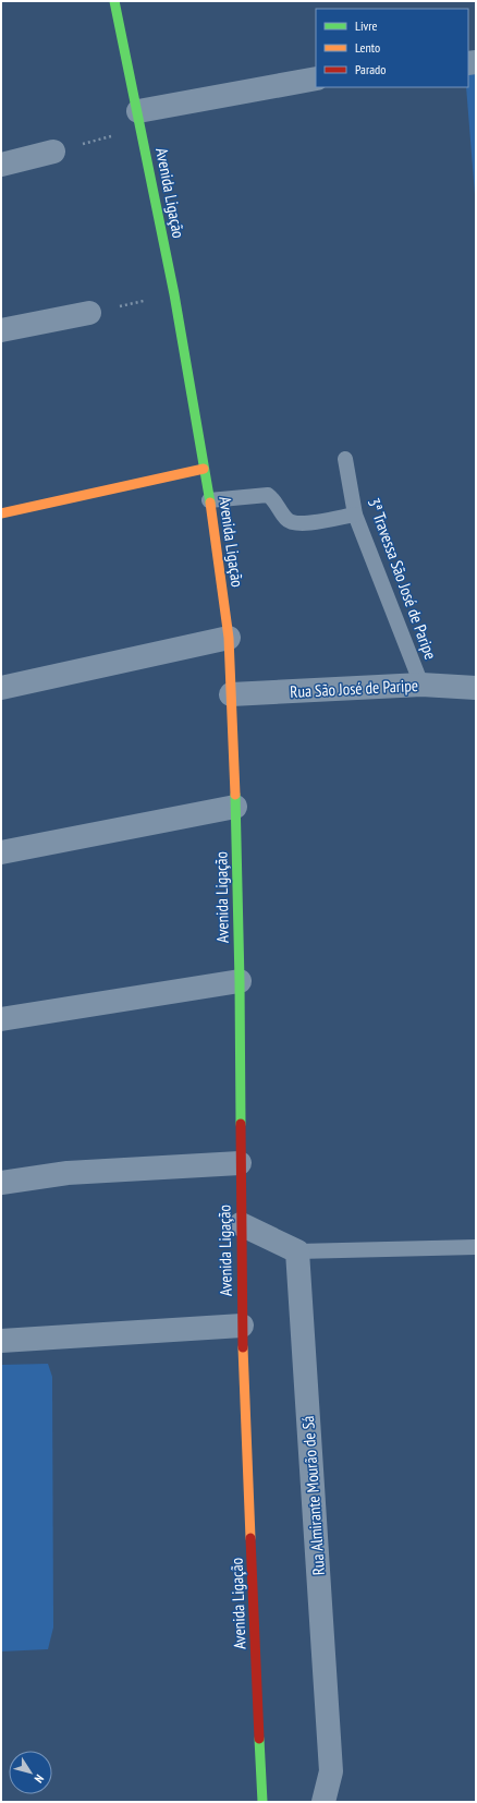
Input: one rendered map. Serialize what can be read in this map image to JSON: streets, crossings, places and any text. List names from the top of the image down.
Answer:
{
  "streets": {
    "main road": ["Avenida Ligação"],
    "street": ["Rua São José de Paripe", "Rua Almirante Mourão de Sá"],
    "lane": ["3ª Travessa São José de Paripe"]
  },
  "crossings": [
    ["Avenida Ligação", "Rua São José de Paripe"],
    ["3ª Travessa São José de Paripe", "Rua São José de Paripe"]
  ],
  "legend": ["Livre", "Lento", "Parado"],
  "north": "bottom right"
}
